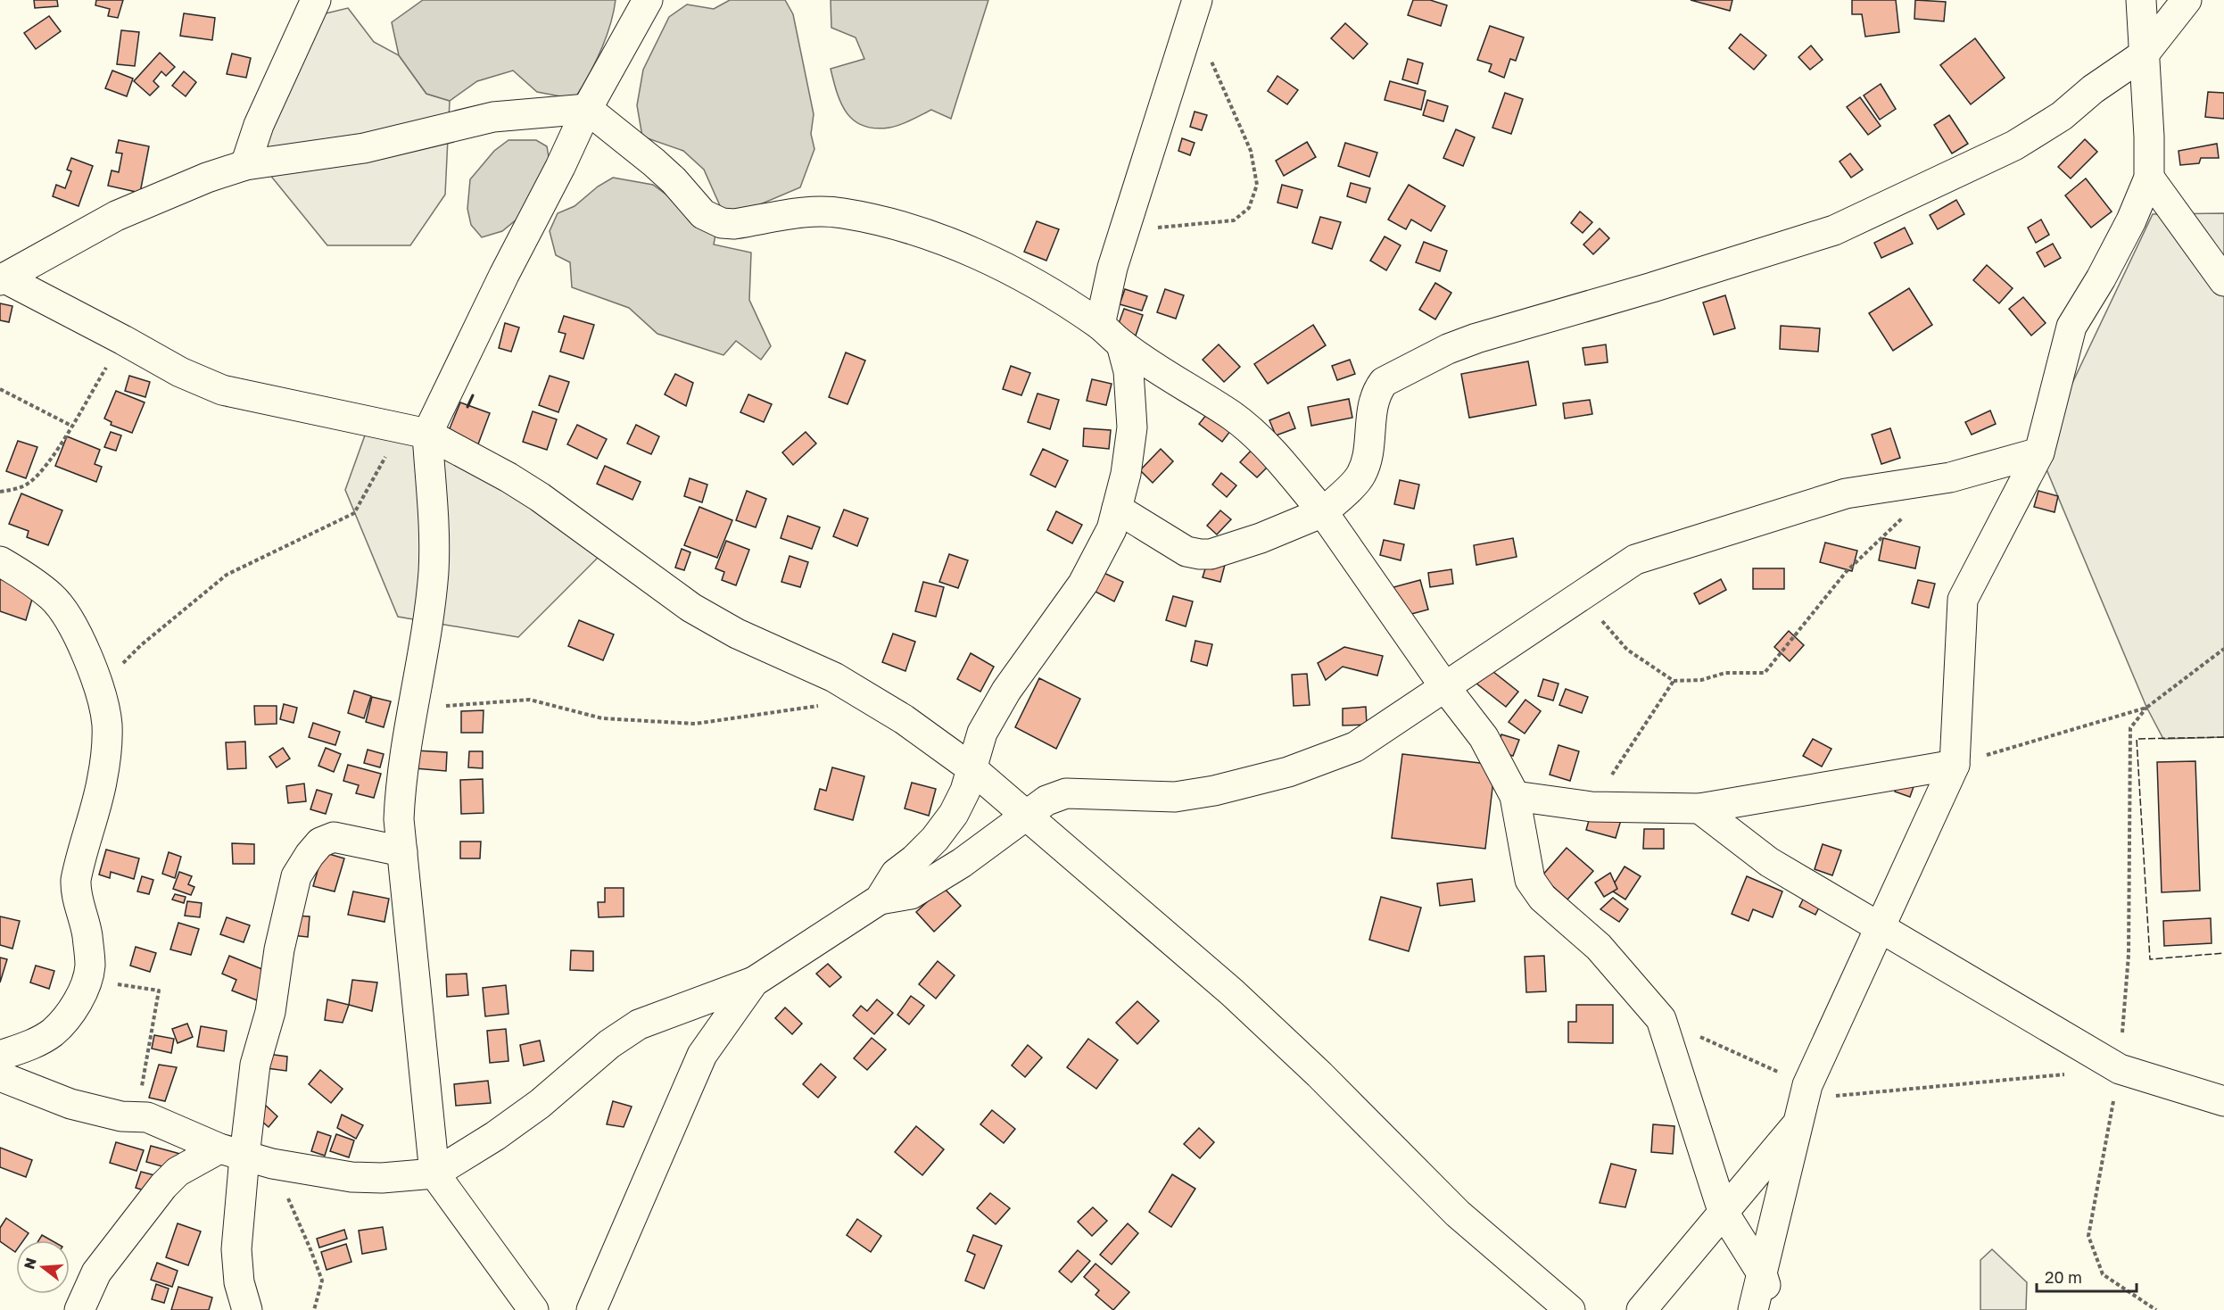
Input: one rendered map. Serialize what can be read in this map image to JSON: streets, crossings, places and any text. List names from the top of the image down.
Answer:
{
  "scale_bar": "20 m",
  "north": "left"
}
